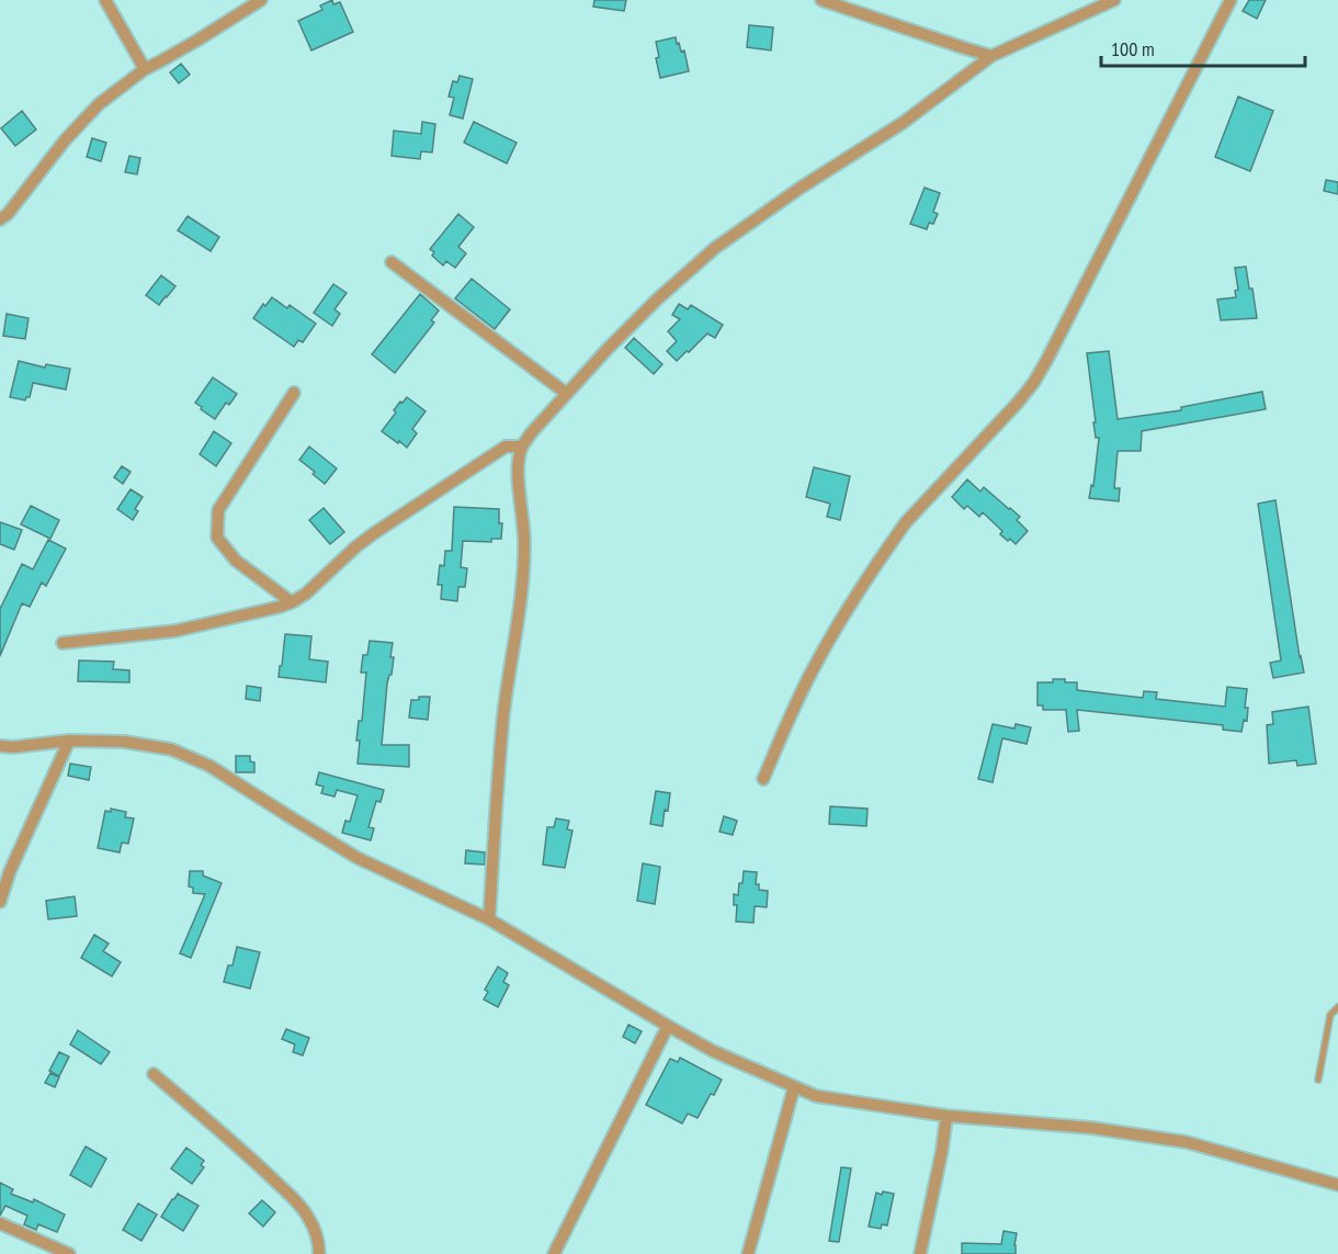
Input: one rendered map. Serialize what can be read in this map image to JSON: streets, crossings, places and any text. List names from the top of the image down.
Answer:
{
  "scale_bar": "100 m"
}
